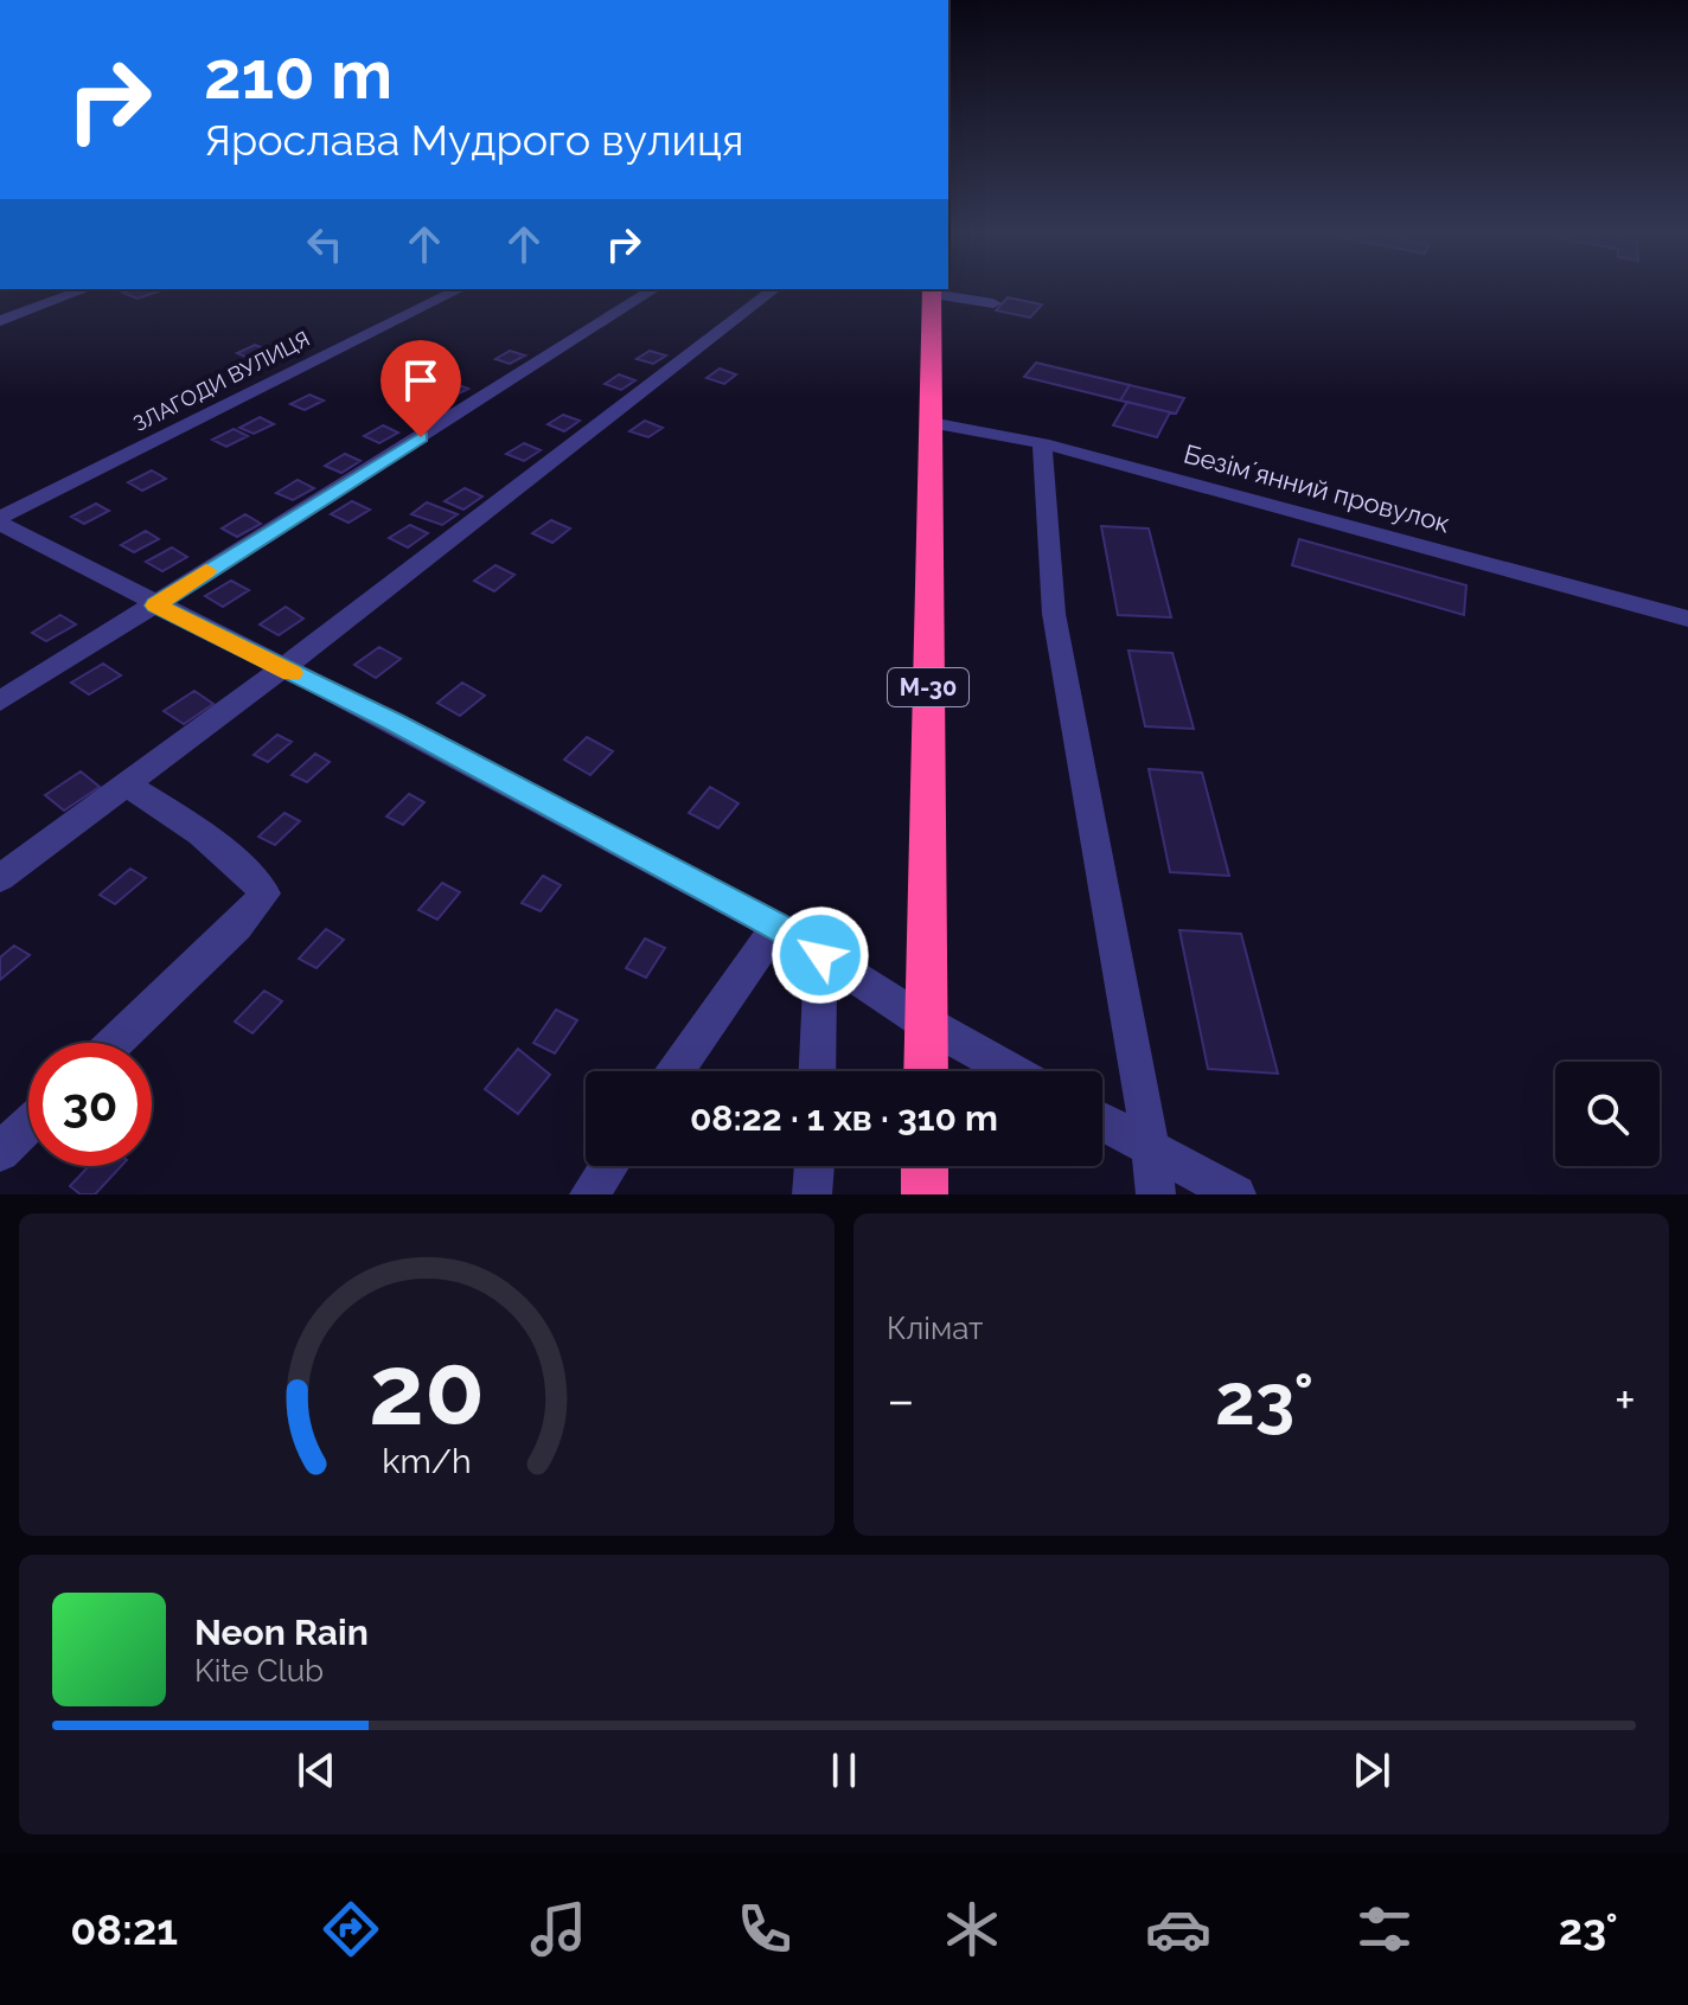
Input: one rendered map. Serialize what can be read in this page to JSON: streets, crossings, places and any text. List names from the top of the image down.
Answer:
{
  "streets": {
    "highway": ["М-30"],
    "street": ["ЗЛАГОДИ ВУЛИЦЯ", "Безімʼянний провулок"]
  },
  "crossings": [
    ["Безімʼянний провулок", "М-30"]
  ],
  "page": {
    "turn": ["210 m", "Ярослава Мудрого вулиця"],
    "limit": "30",
    "trip": "08:22 · 1 хв · 310 m",
    "tile": "Клімат",
    "heat": ["−", "23°", "+"],
    "song": ["Neon Rain", "Kite Club"],
    "tabs": ["08:21", "23°"],
    "gauge": ["20", "km/h"]
  }
}
